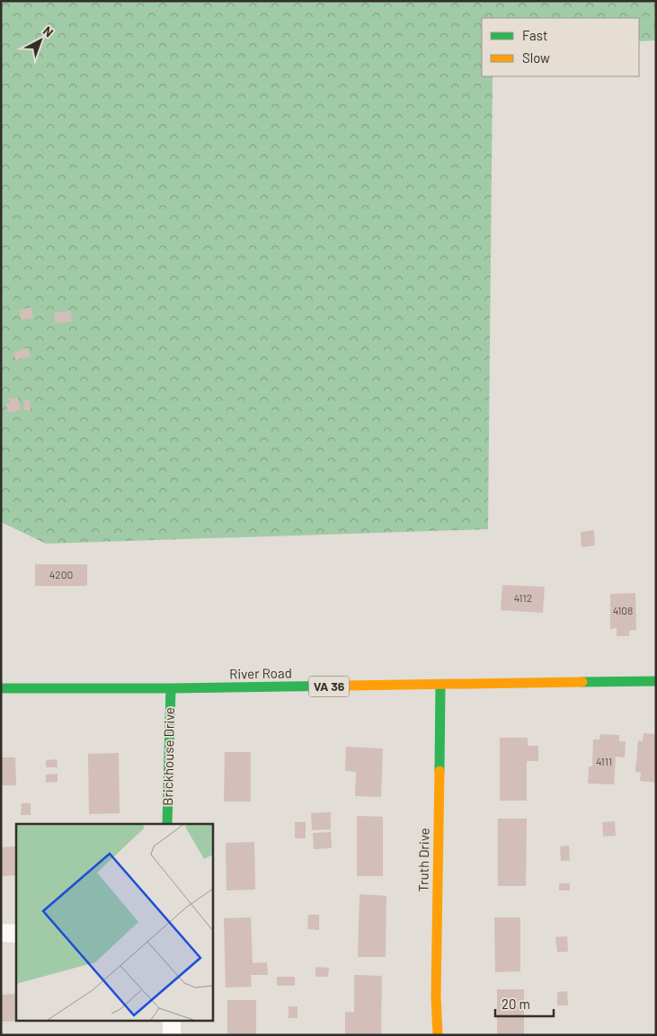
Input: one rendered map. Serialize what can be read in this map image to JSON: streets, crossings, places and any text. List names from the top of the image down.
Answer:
{
  "streets": {
    "main road": [
      "River Road",
      "VA 36",
      "Brickhouse Drive",
      "Truth Drive"
    ]
  },
  "crossings": [
    ["River Road", "Brickhouse Drive"],
    ["River Road", "Truth Drive"]
  ],
  "house_numbers": [
    "4200",
    "4112",
    "4108",
    "4111"
  ],
  "legend": ["Fast", "Slow"],
  "scale_bar": "20 m",
  "north": "top right"
}
